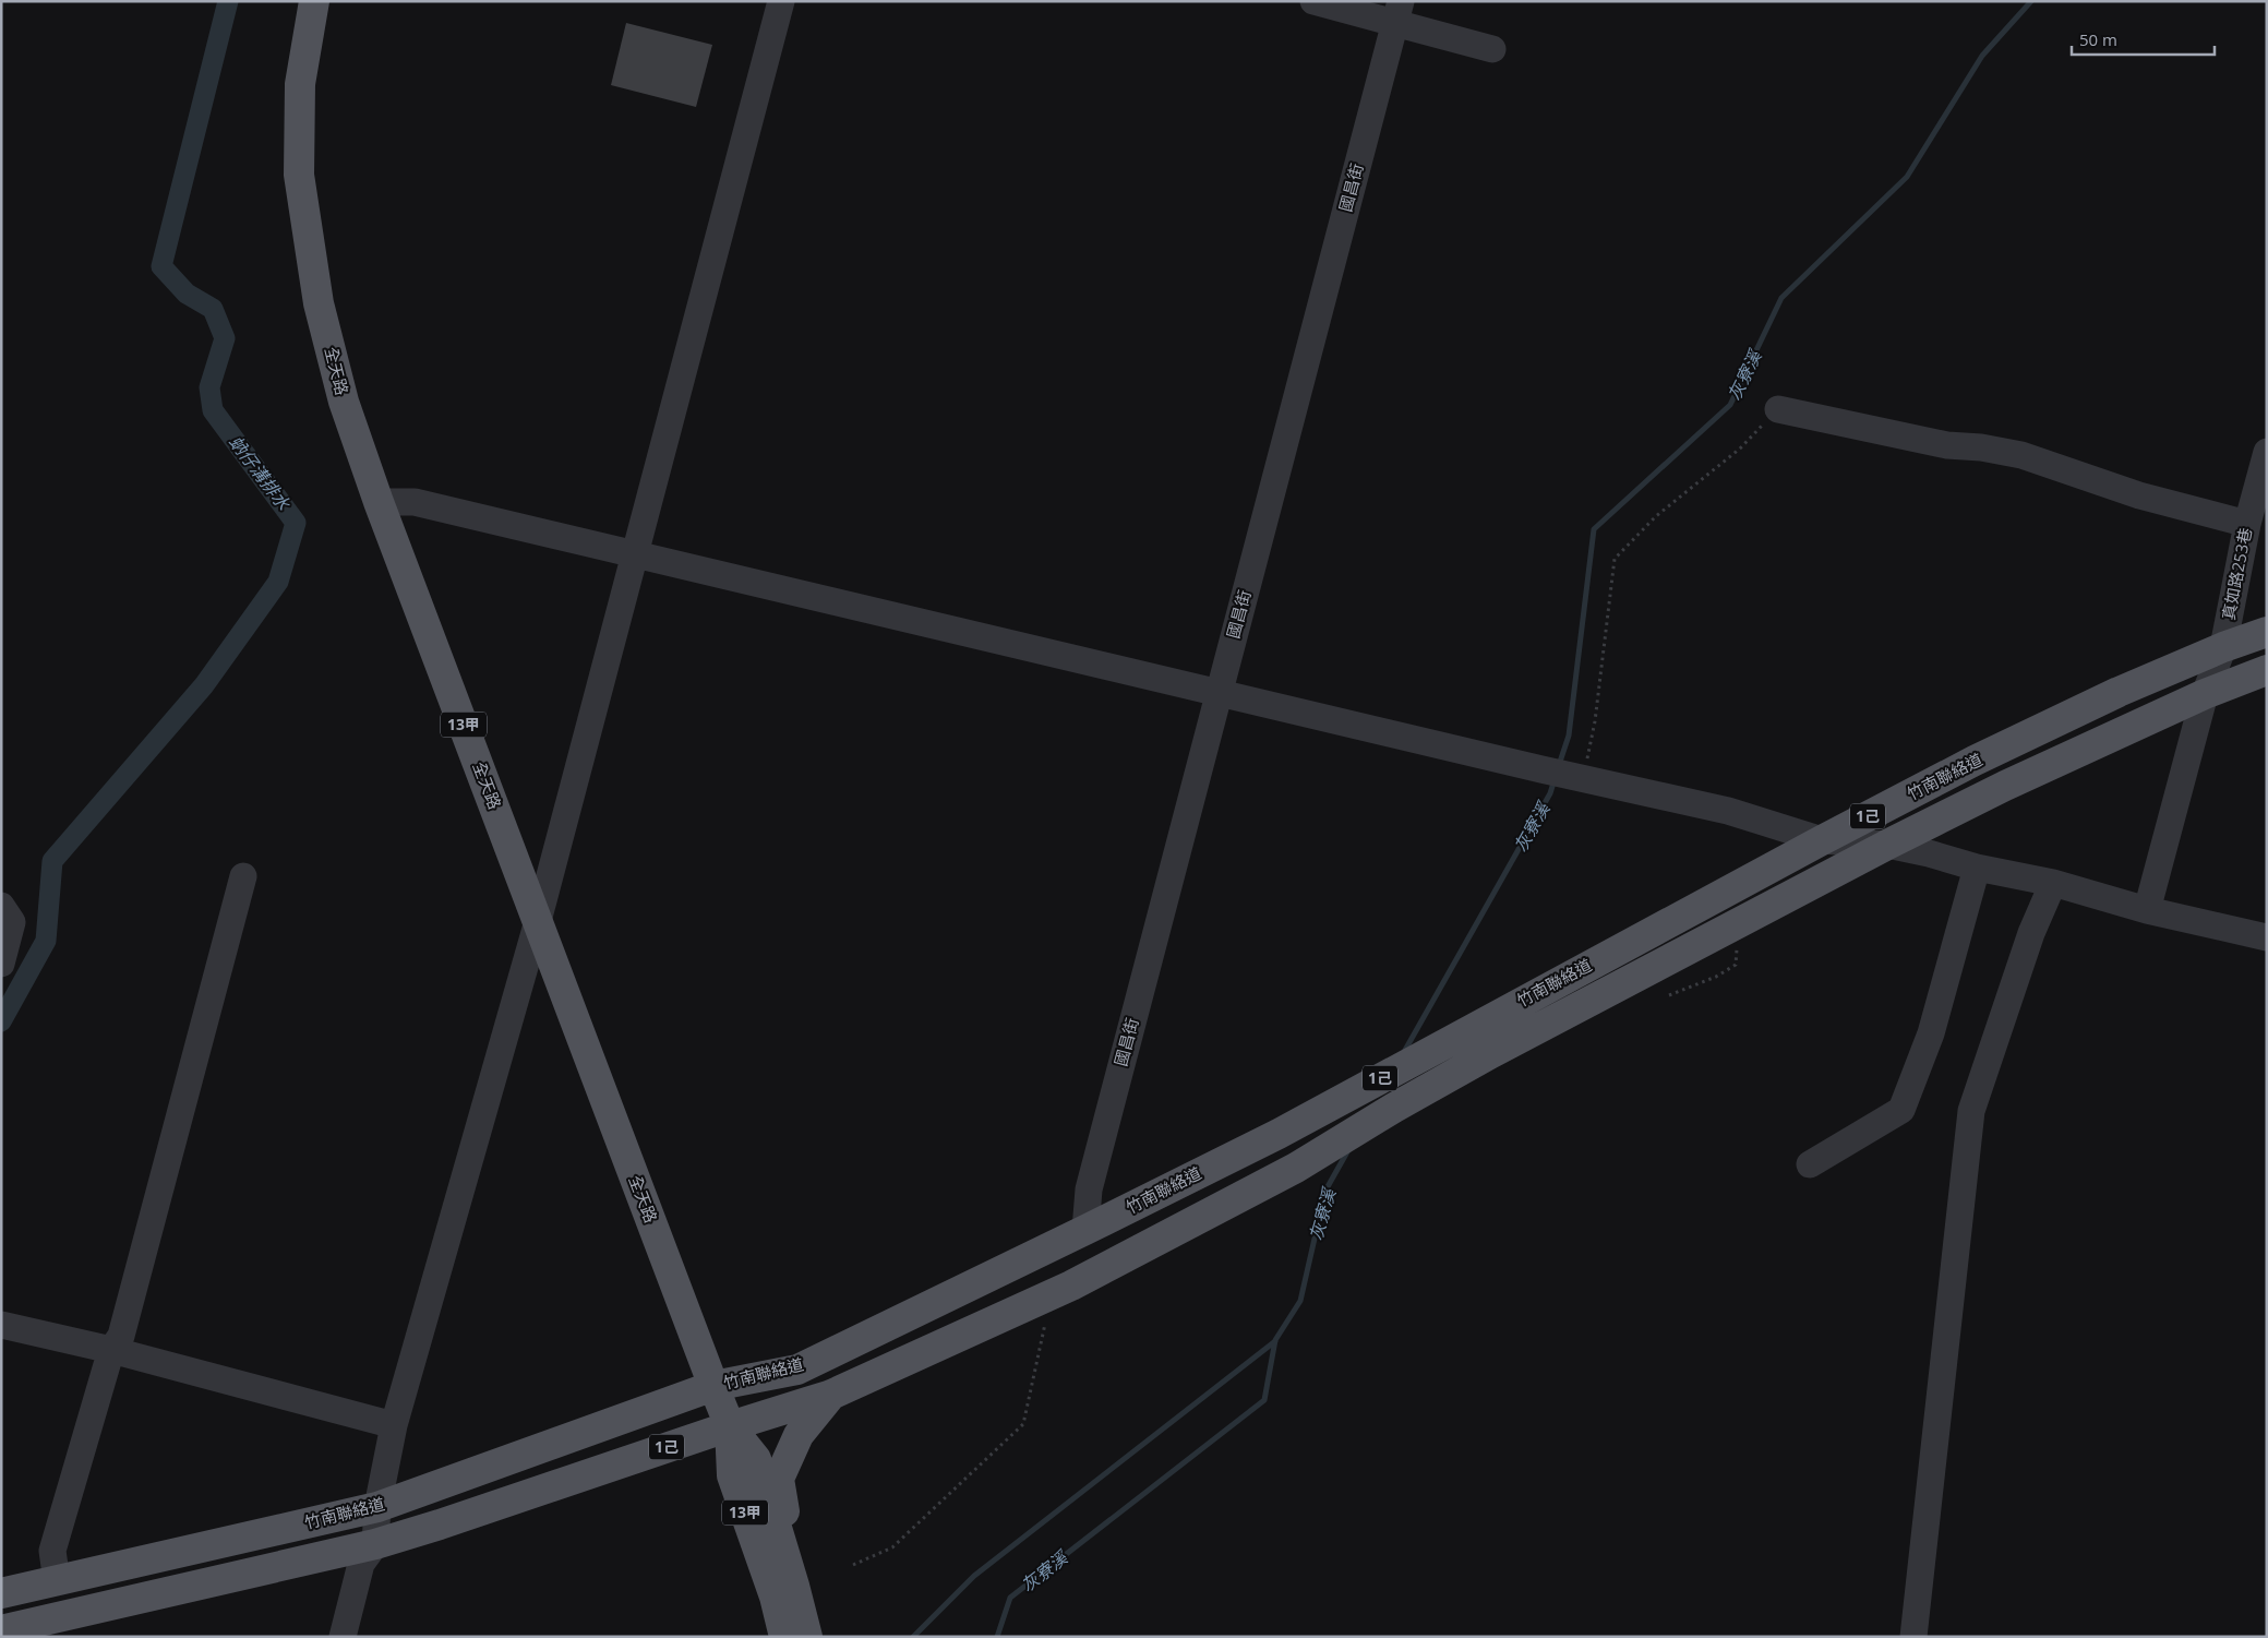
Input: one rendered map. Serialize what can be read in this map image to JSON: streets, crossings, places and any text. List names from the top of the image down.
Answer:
{
  "streets": {
    "main road": [
      "全天路",
      "13甲",
      "竹南聯絡道",
      "1己"
    ],
    "street": ["國昌街", "真如路253巷"]
  },
  "crossings": [
    ["國昌街", "竹南聯絡道"],
    ["全天路", "13甲"],
    ["全天路", "竹南聯絡道"],
    ["真如路253巷", "竹南聯絡道"],
    ["13甲", "竹南聯絡道"]
  ],
  "water": ["灰寮溪", "蚋仔溝排水"],
  "scale_bar": "50 m"
}
